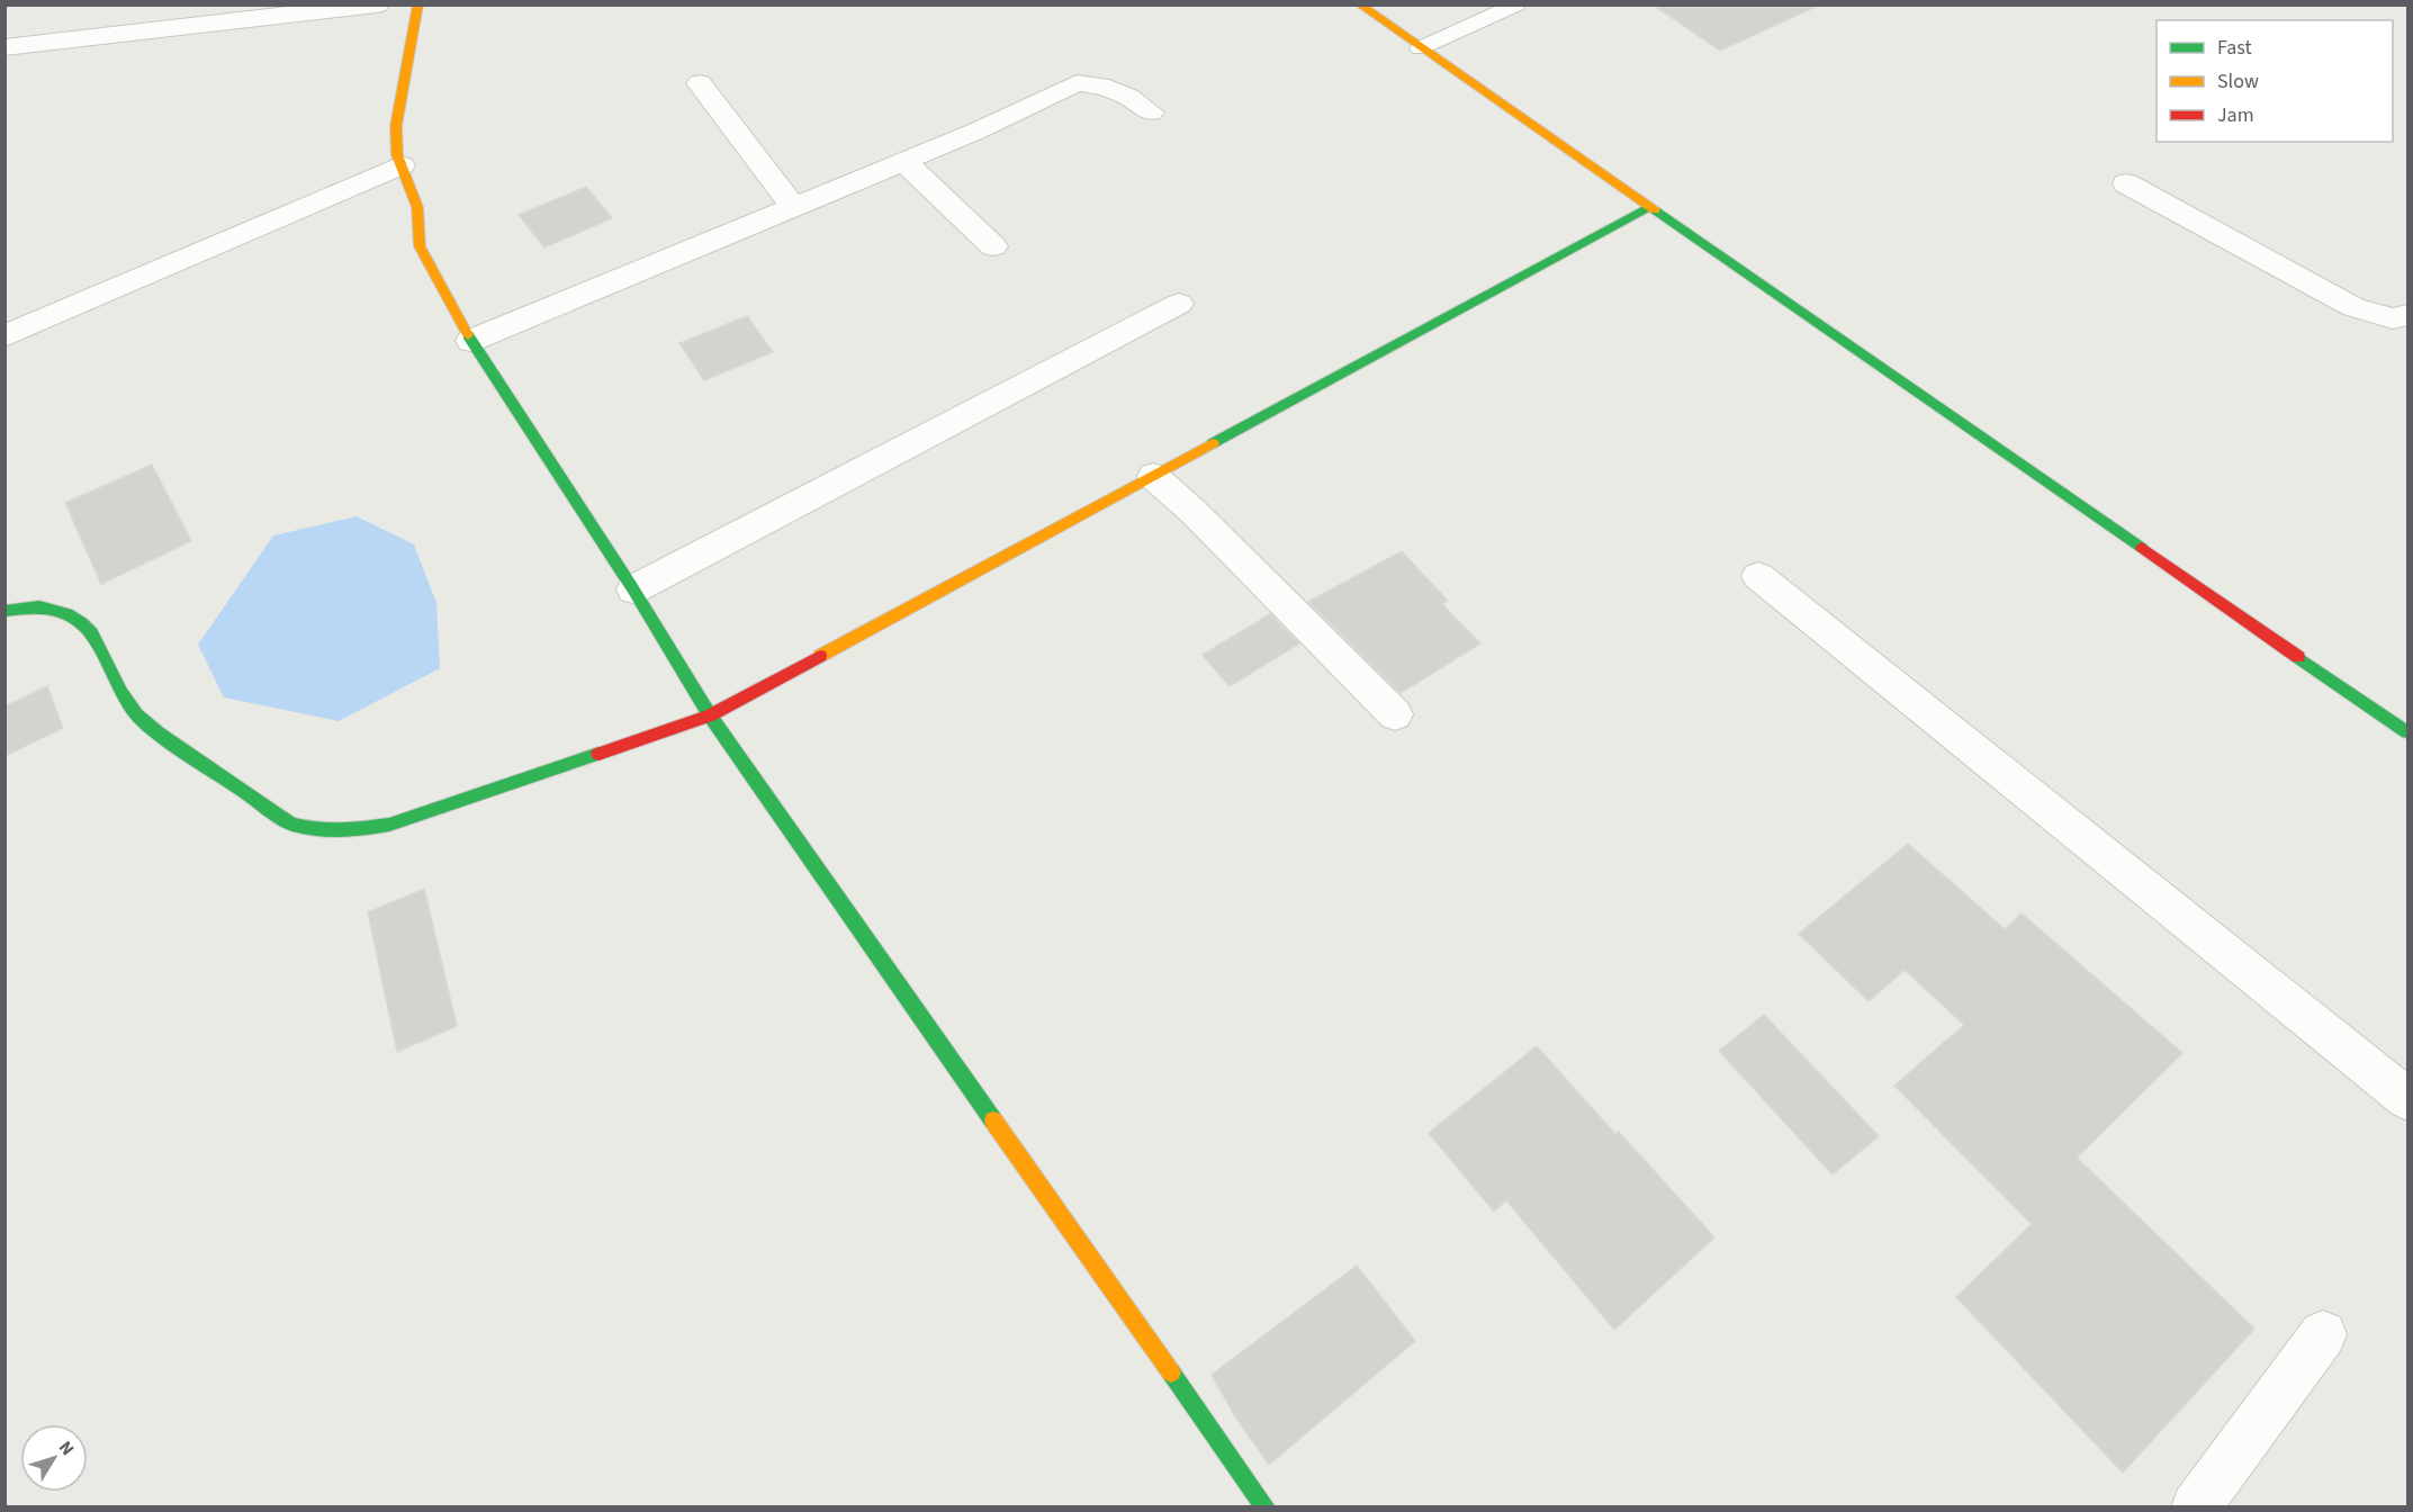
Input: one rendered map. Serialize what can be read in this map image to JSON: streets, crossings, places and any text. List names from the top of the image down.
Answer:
{
  "legend": ["Fast", "Slow", "Jam"],
  "north": "top right"
}
